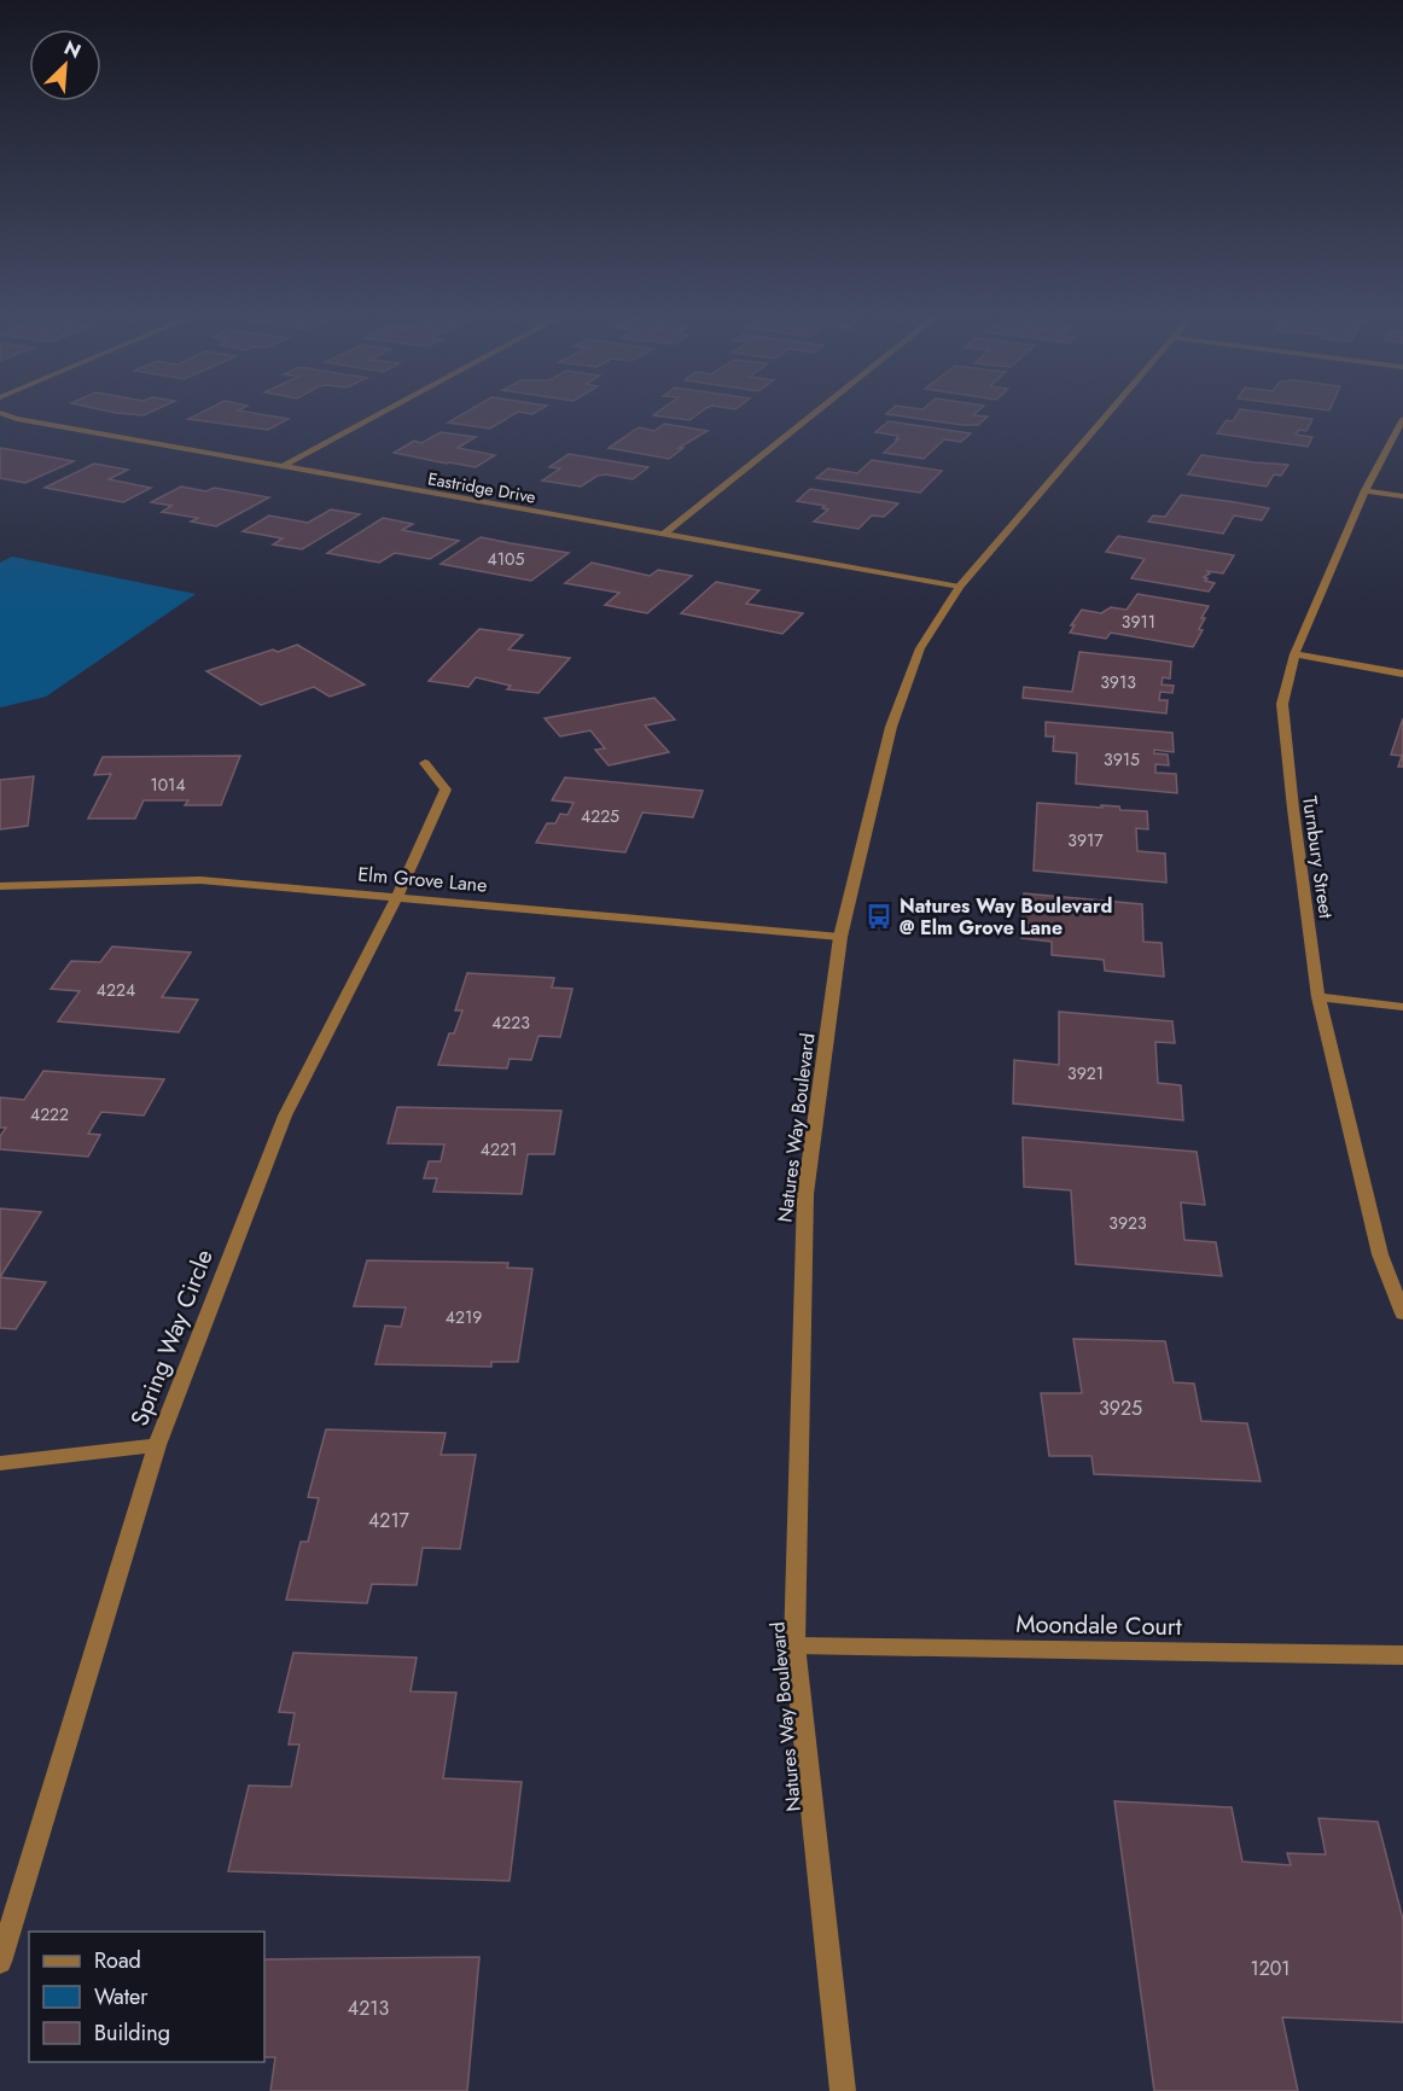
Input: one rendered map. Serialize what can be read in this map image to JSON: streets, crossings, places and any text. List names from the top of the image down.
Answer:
{
  "streets": {
    "street": [
      "Eastridge Drive",
      "Turnbury Street",
      "Elm Grove Lane",
      "Natures Way Boulevard",
      "Spring Way Circle",
      "Moondale Court"
    ]
  },
  "crossings": [
    ["Eastridge Drive", "Natures Way Boulevard"],
    ["Elm Grove Lane", "Natures Way Boulevard"],
    ["Elm Grove Lane", "Spring Way Circle"],
    ["Natures Way Boulevard", "Moondale Court"]
  ],
  "places": {
    "bus stop": ["Natures Way Boulevard @ Elm Grove Lane"]
  },
  "house_numbers": [
    "4105",
    "3911",
    "3913",
    "3915",
    "1014",
    "4225",
    "3917",
    "4224",
    "4223",
    "3921",
    "4222",
    "4221",
    "3923",
    "4219",
    "3925",
    "4217",
    "1201",
    "4213"
  ],
  "legend": ["Road", "Water", "Building"],
  "north": "top right"
}
